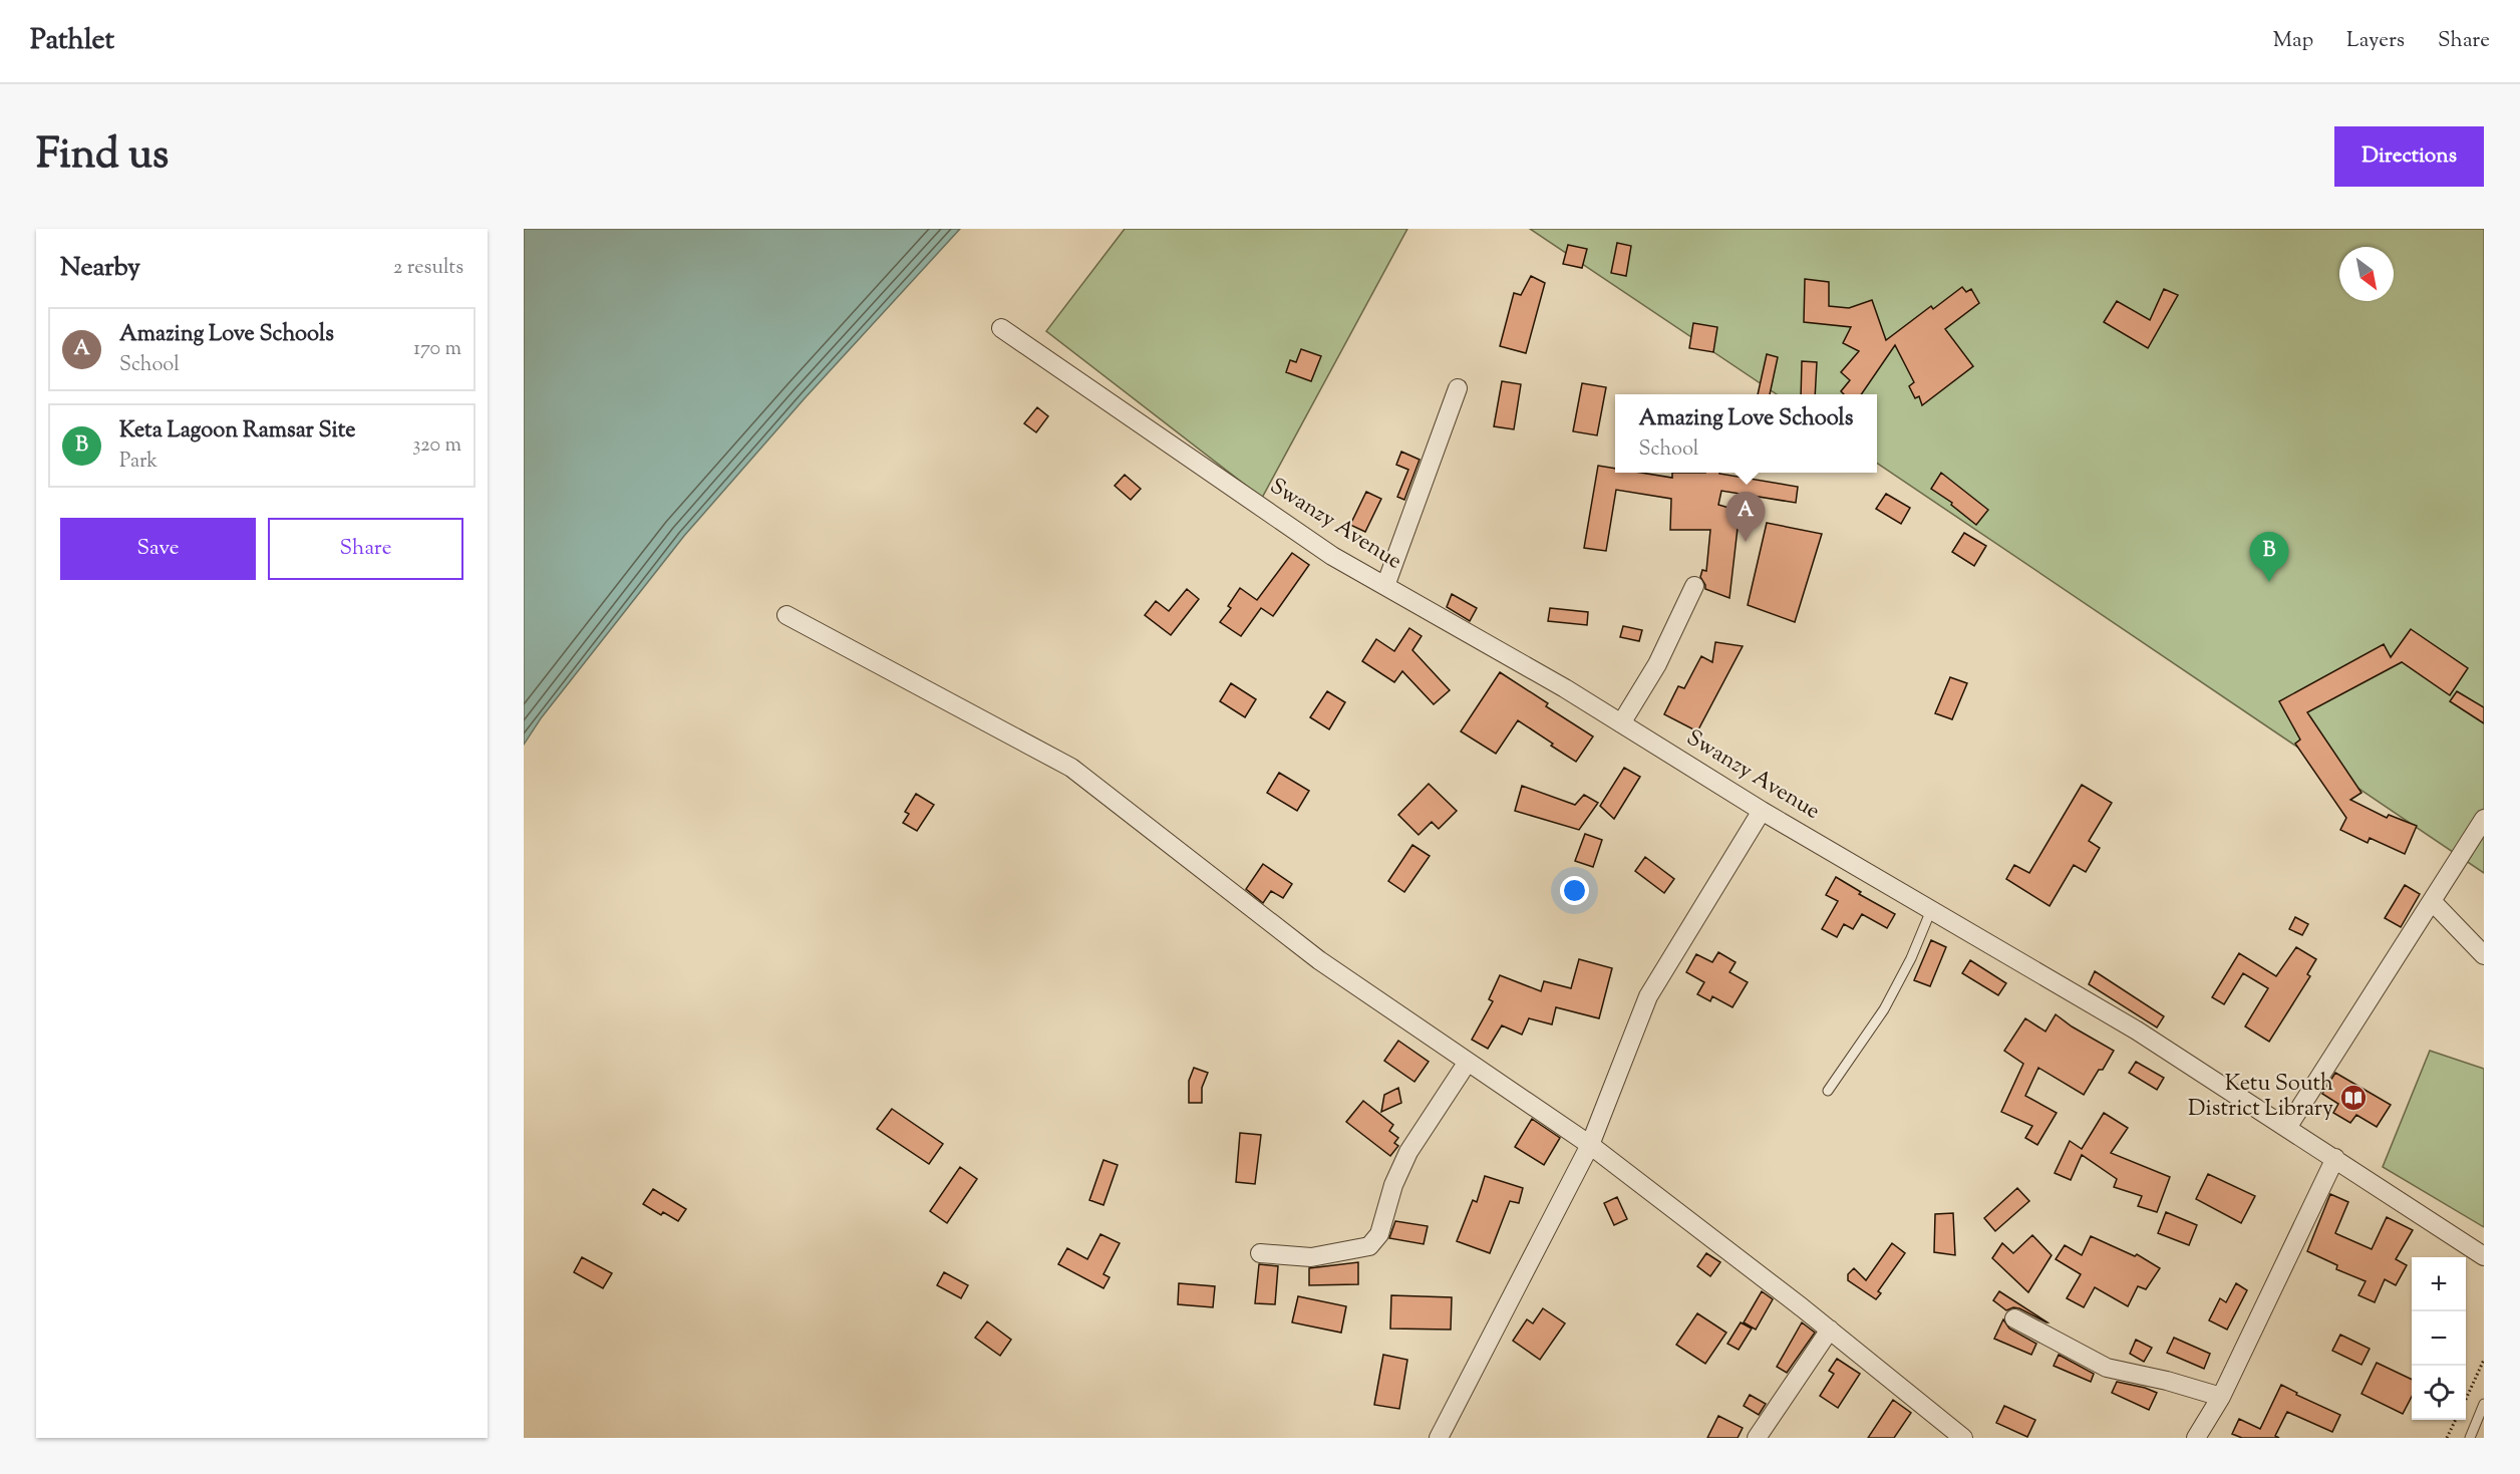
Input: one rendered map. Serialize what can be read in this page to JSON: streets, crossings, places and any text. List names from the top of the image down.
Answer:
{
  "streets": {
    "street": ["Swanzy Avenue"]
  },
  "places": {
    "library": ["Ketu South District Library"]
  },
  "north": "bottom right",
  "page": {
    "header": "Pathlet",
    "nav": ["Map", "Layers", "Share"],
    "title": "Find us",
    "buttons": [
      "Directions",
      ["Save", "Share"]
    ],
    "heading": ["Nearby", "2 results"],
    "list": [
      {
        "mark": "A",
        "name": "Amazing Love Schools",
        "note": "School",
        "value": "170 m"
      },
      {
        "mark": "B",
        "name": "Keta Lagoon Ramsar Site",
        "note": "Park",
        "value": "320 m"
      }
    ],
    "popup": ["Amazing Love Schools", "School"],
    "pins": ["A", "B"],
    "map_buttons": ["+", "−"]
  }
}
